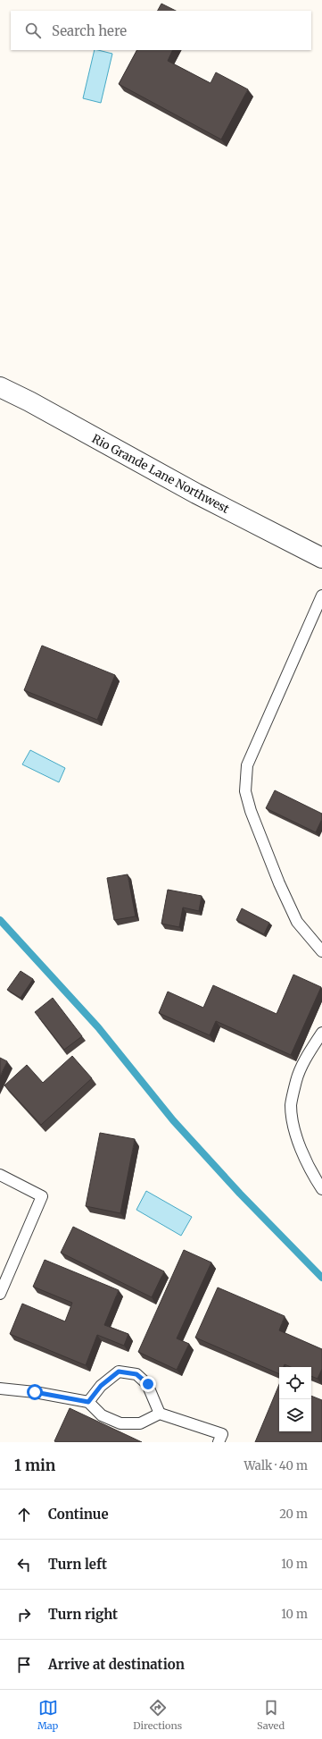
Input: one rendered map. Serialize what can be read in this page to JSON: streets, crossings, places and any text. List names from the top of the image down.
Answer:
{
  "streets": {
    "street": ["Rio Grande Lane Northwest"]
  },
  "page": {
    "search": "Search here",
    "heading": ["1 min", "Walk · 40 m"],
    "list": [
      ["Continue", "20 m"],
      ["Turn left", "10 m"],
      ["Turn right", "10 m"],
      "Arrive at destination"
    ],
    "nav": ["Map", "Directions", "Saved"]
  }
}
